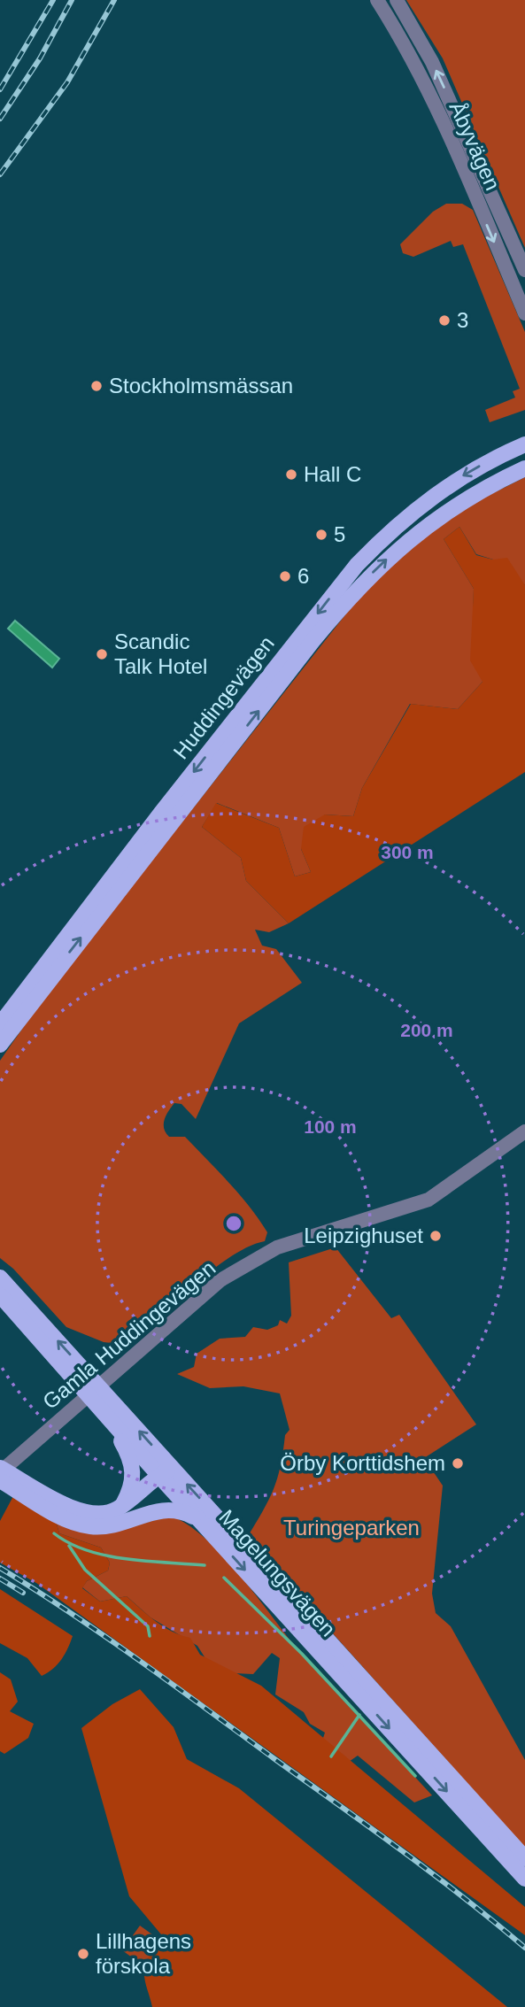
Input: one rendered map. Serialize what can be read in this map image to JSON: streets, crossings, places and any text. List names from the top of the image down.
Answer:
{
  "streets": {
    "main road": ["Huddingevägen", "Magelungsvägen"],
    "street": ["Åbyvägen", "Gamla Huddingevägen"]
  },
  "parks": ["Turingeparken"],
  "places": [
    "3",
    "Stockholmsmässan",
    "Hall C",
    "5",
    "6",
    "Scandic Talk Hotel",
    "Leipzighuset",
    "Örby Korttidshem",
    "Lillhagens förskola"
  ],
  "rings": ["300 m", "200 m", "100 m"]
}
